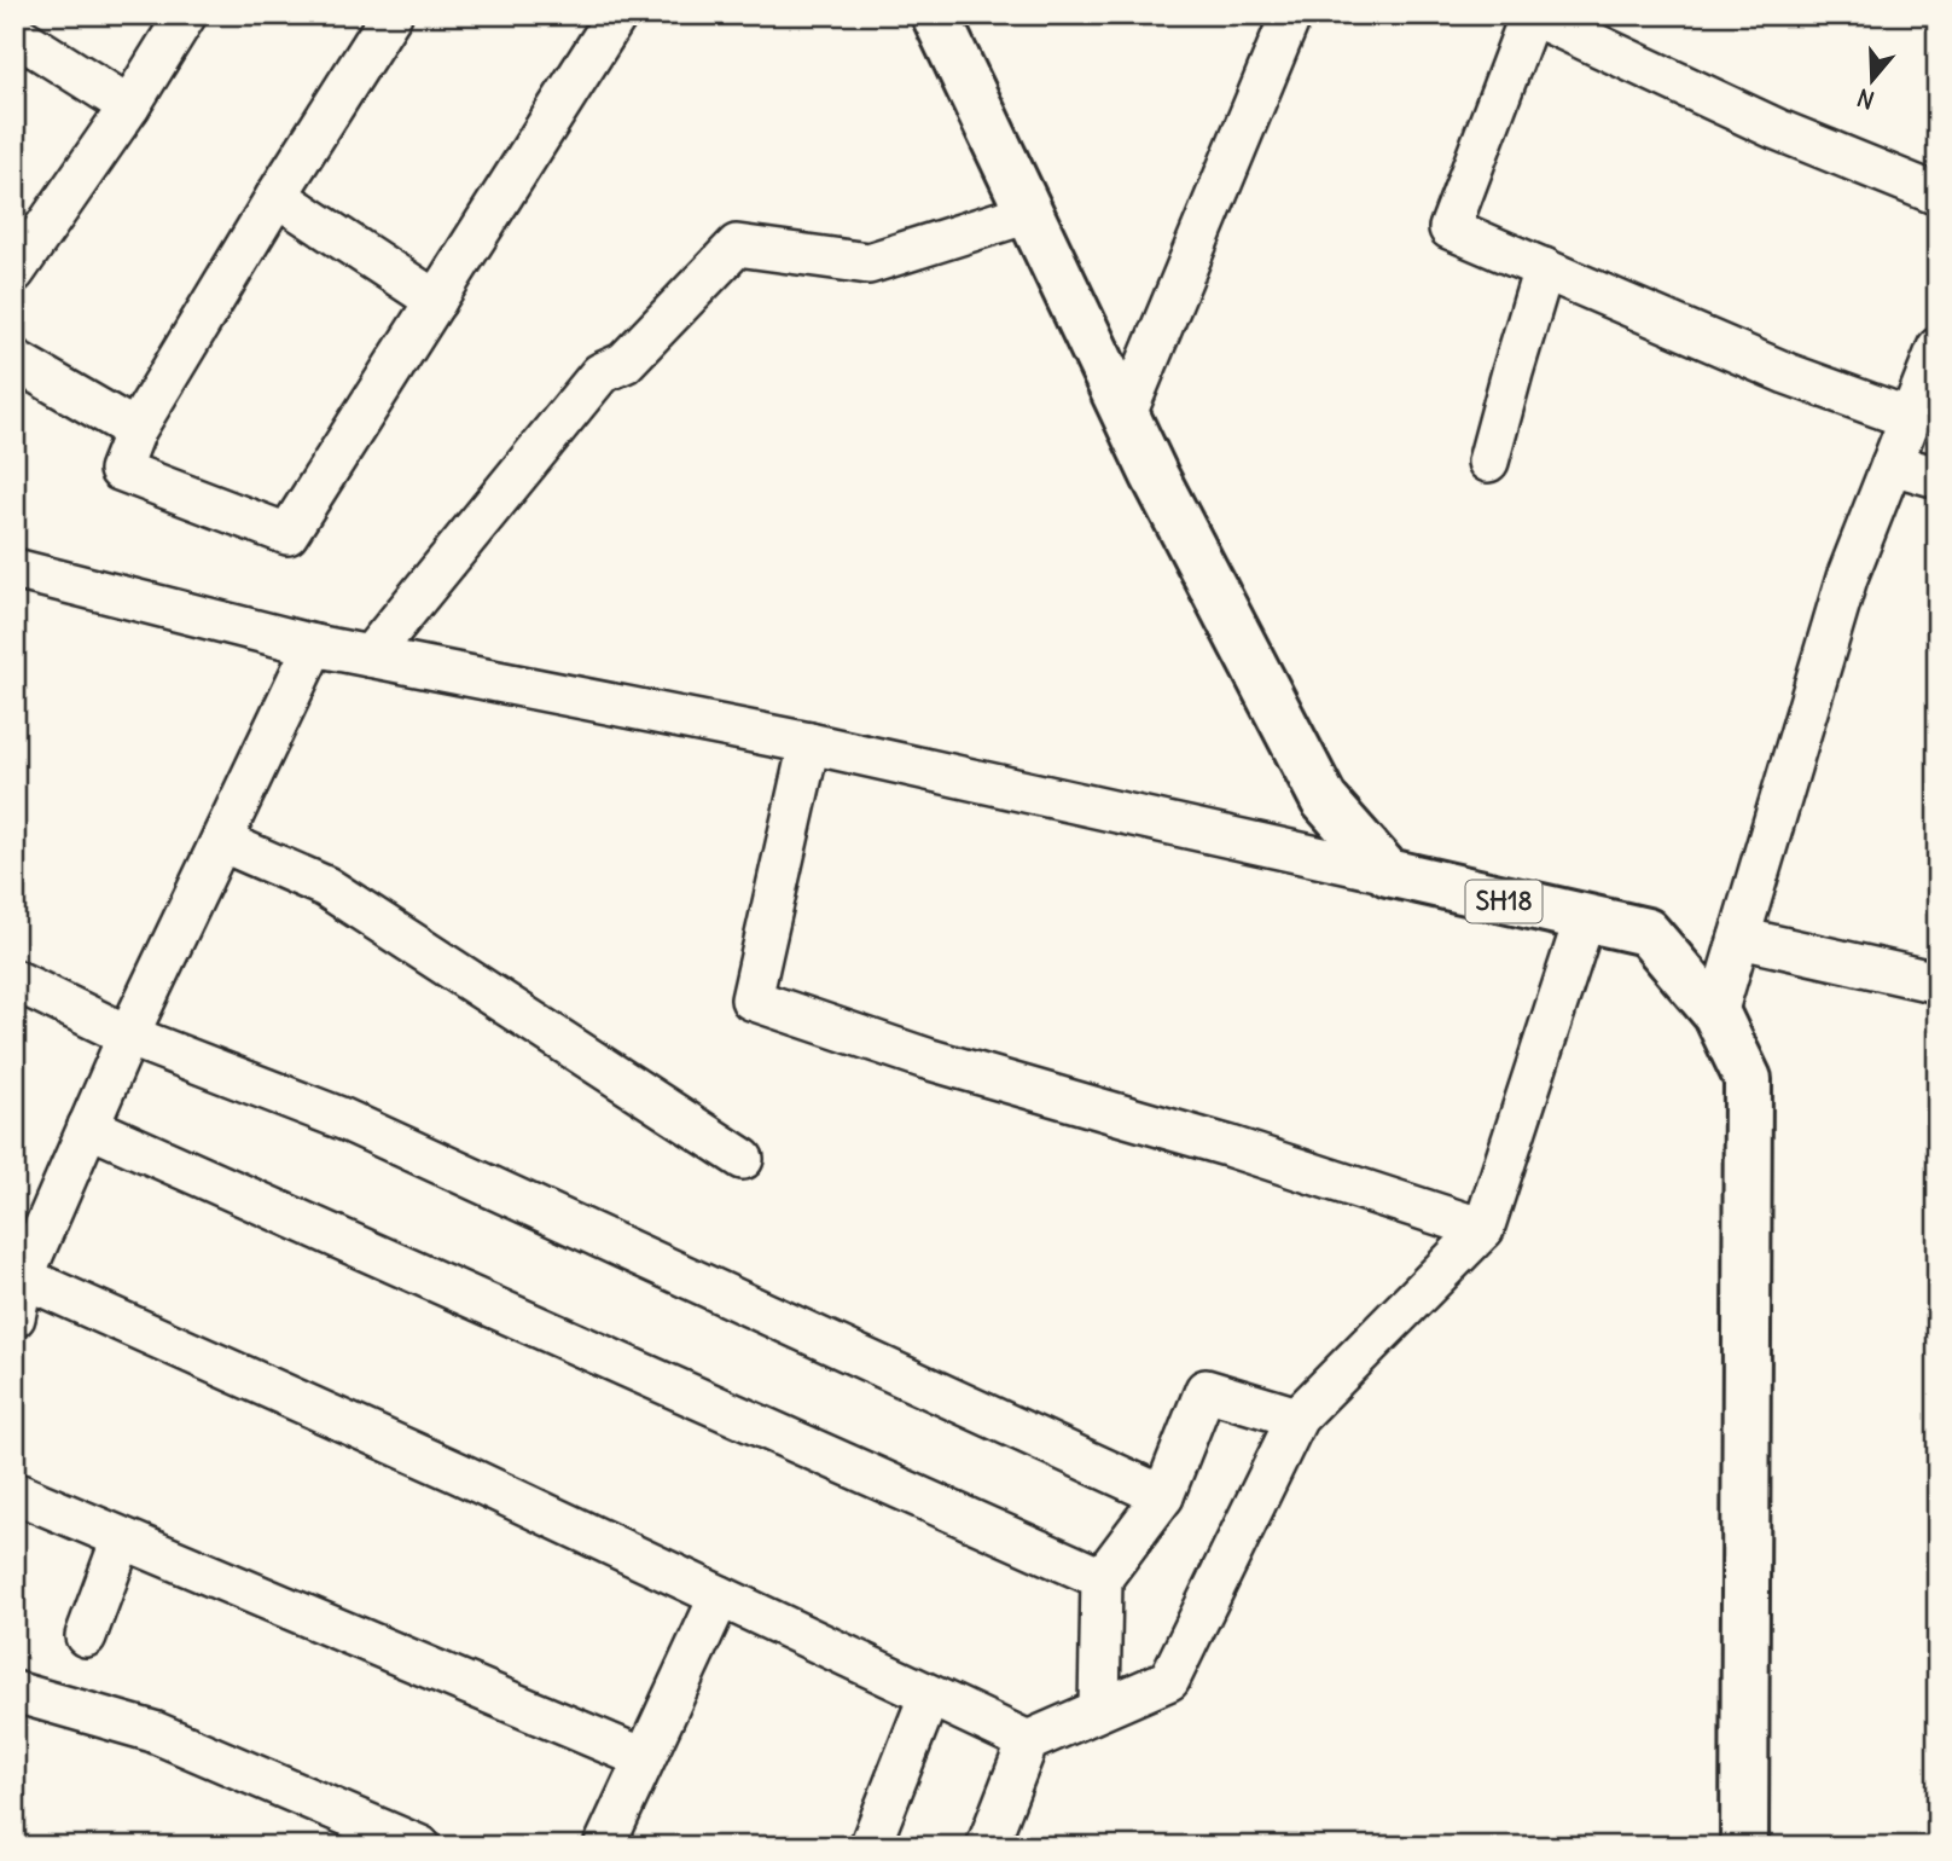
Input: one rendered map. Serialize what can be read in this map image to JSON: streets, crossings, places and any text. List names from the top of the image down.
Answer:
{
  "streets": {
    "main road": ["SH18"]
  },
  "north": "bottom"
}
